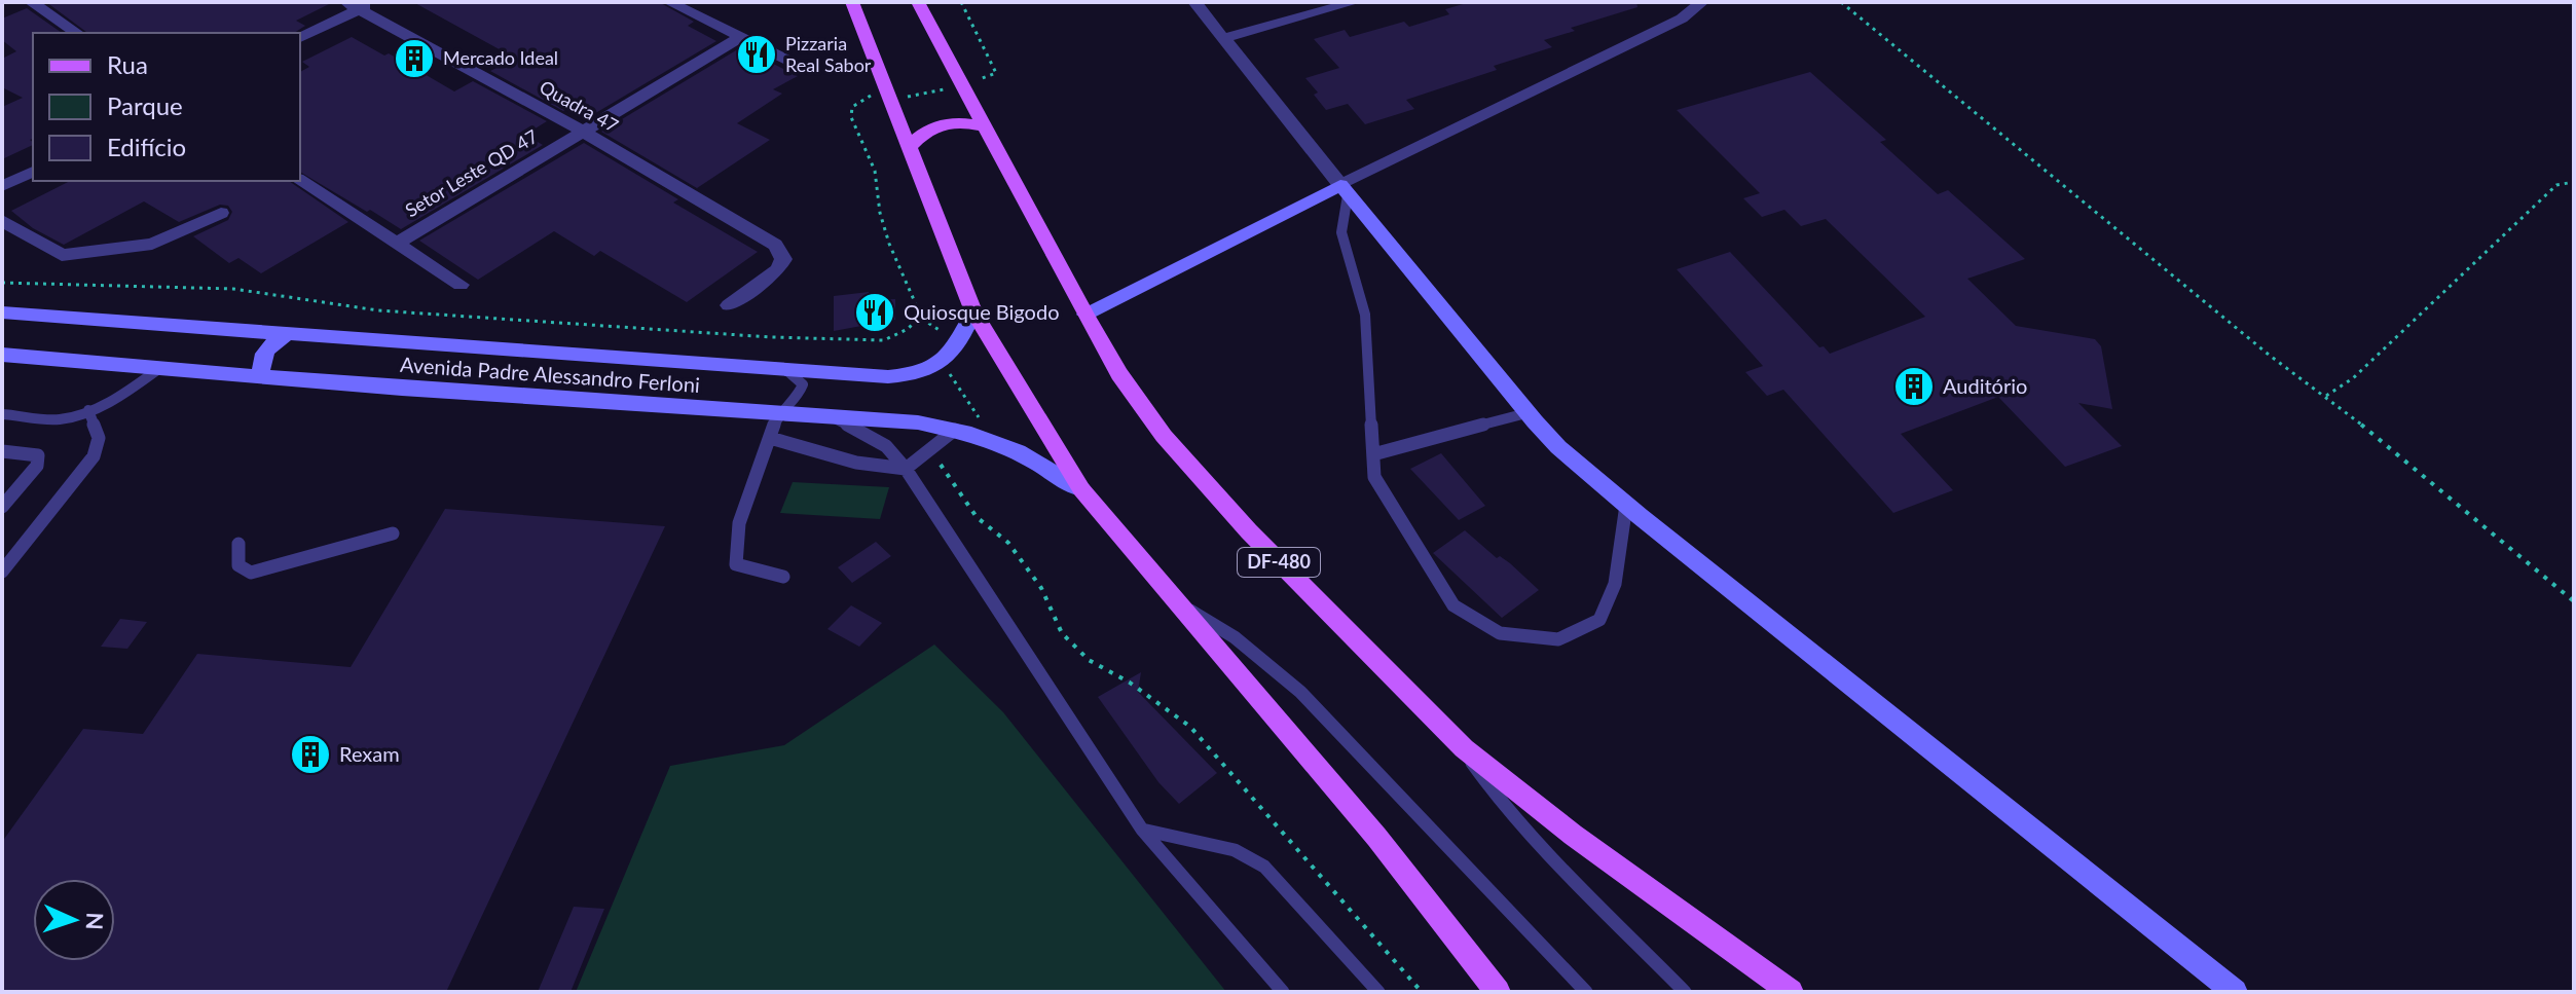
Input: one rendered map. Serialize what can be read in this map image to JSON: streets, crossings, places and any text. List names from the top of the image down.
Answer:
{
  "streets": {
    "main road": ["Avenida Padre Alessandro Ferloni", "DF-480"],
    "street": ["Quadra 47", "Setor Leste QD 47"]
  },
  "crossings": [
    ["Quadra 47", "Setor Leste QD 47"]
  ],
  "places": {
    "restaurant": ["Pizzaria Real Sabor", "Quiosque Bigodo"],
    "building": ["Mercado Ideal", "Auditório", "Rexam"]
  },
  "legend": ["Rua", "Parque", "Edifício"],
  "north": "right"
}
